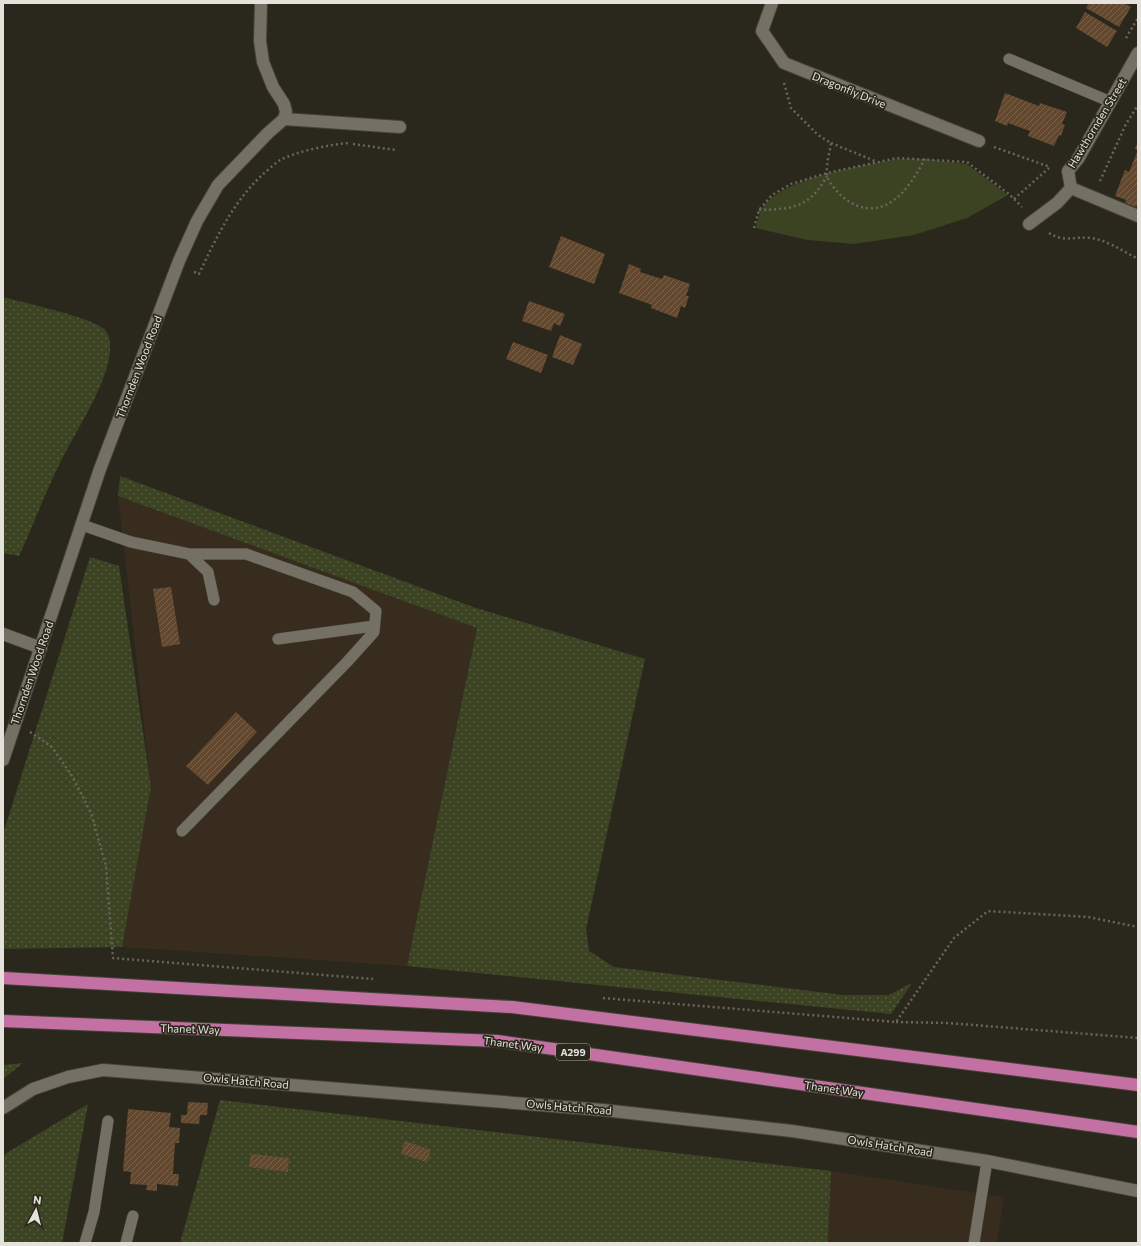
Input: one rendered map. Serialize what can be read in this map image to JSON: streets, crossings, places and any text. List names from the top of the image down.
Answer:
{
  "streets": {
    "highway": ["Thanet Way", "A299"],
    "street": [
      "Dragonfly Drive",
      "Hawthornden Street",
      "Thornden Wood Road",
      "Owls Hatch Road"
    ]
  },
  "north": "top"
}
